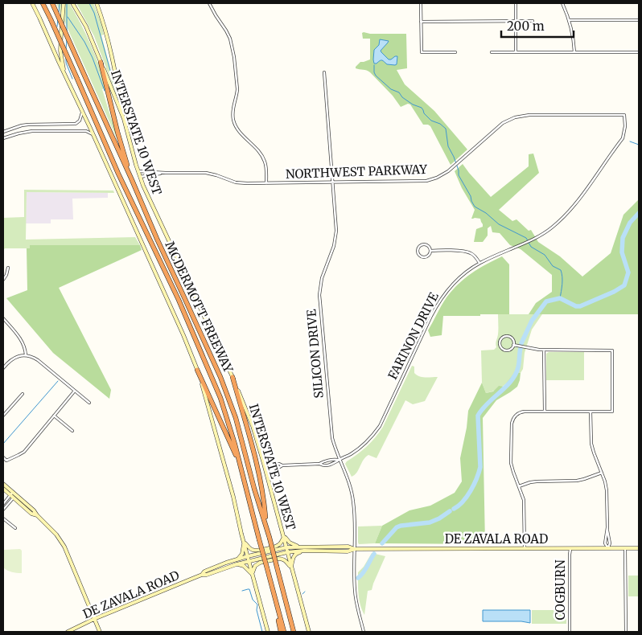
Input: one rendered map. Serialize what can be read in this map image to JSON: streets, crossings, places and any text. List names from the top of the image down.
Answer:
{
  "streets": {
    "highway": ["MCDERMOTT FREEWAY"],
    "main road": ["INTERSTATE 10 WEST", "DE ZAVALA ROAD"],
    "street": [
      "NORTHWEST PARKWAY",
      "FARINON DRIVE",
      "SILICON DRIVE",
      "COGBURN"
    ]
  },
  "crossings": [
    ["INTERSTATE 10 WEST", "NORTHWEST PARKWAY"],
    ["INTERSTATE 10 WEST", "FARINON DRIVE"],
    ["INTERSTATE 10 WEST", "DE ZAVALA ROAD"],
    ["NORTHWEST PARKWAY", "FARINON DRIVE"],
    ["NORTHWEST PARKWAY", "SILICON DRIVE"],
    ["FARINON DRIVE", "SILICON DRIVE"],
    ["SILICON DRIVE", "DE ZAVALA ROAD"],
    ["DE ZAVALA ROAD", "COGBURN"]
  ],
  "scale_bar": "200 m"
}
